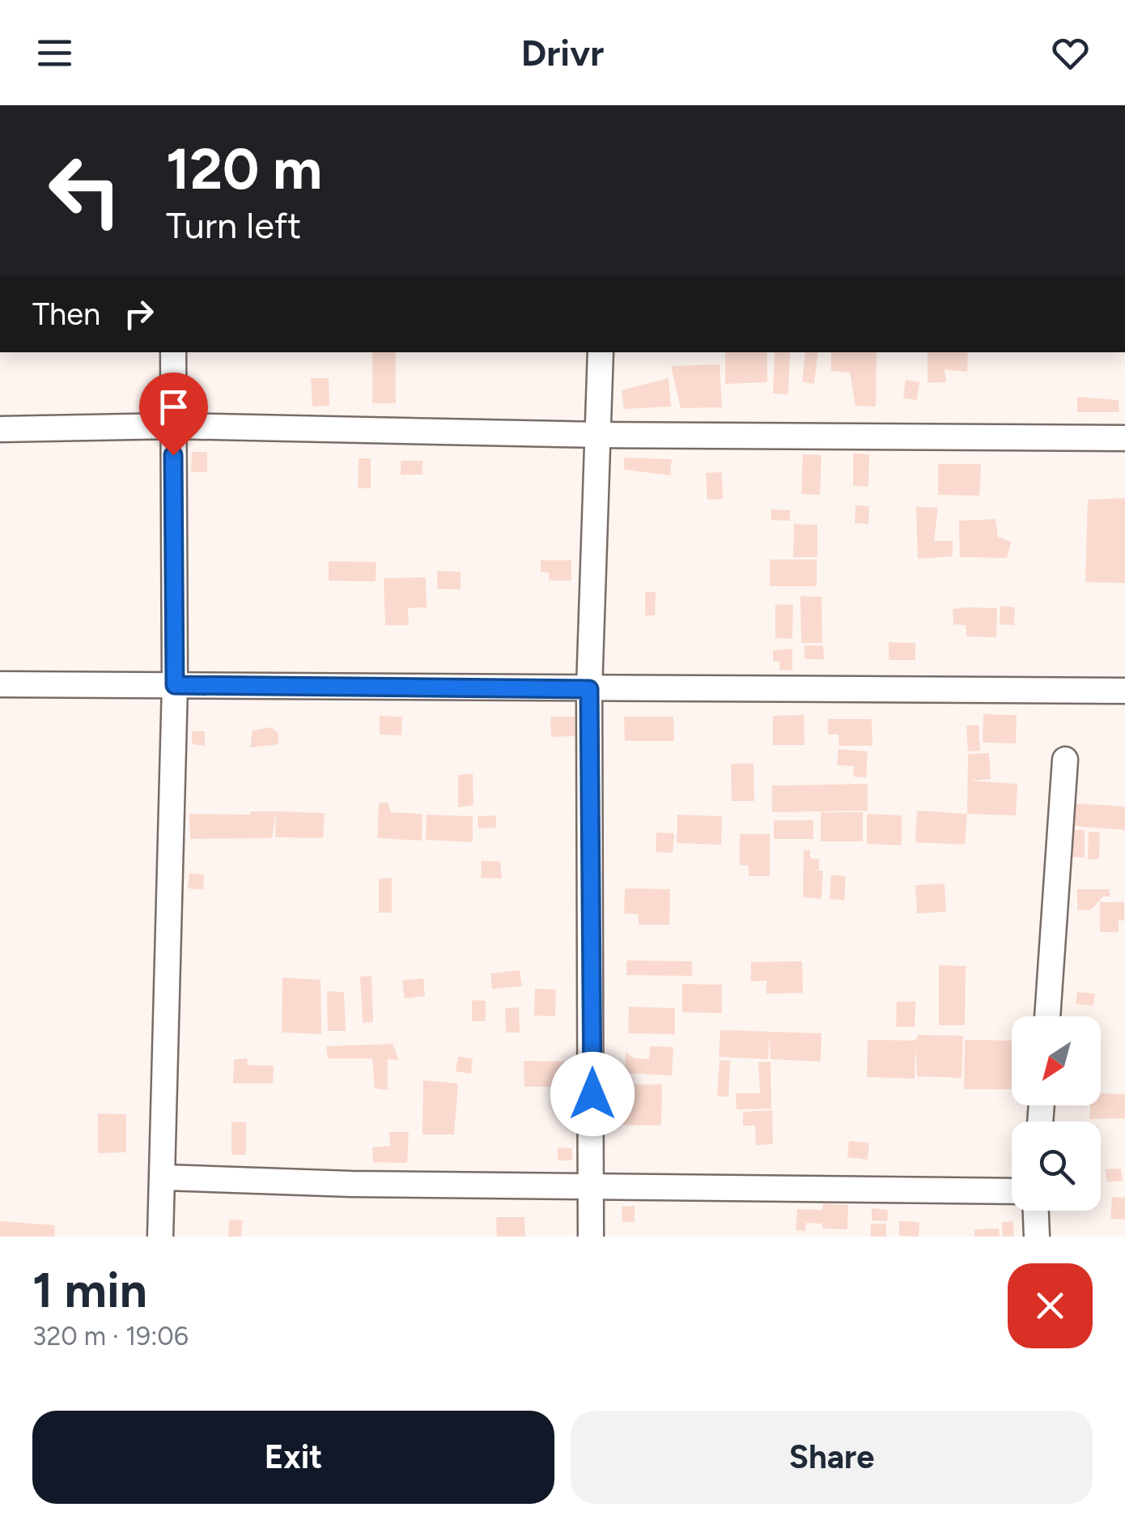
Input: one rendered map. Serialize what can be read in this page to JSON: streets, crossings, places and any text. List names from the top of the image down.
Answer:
{
  "north": "bottom left",
  "page": {
    "header": "Drivr",
    "turn": ["120 m", "Turn left"],
    "then": "Then",
    "heading": ["1 min", "320 m · 19:06"],
    "buttons": ["Exit", "Share"]
  }
}
